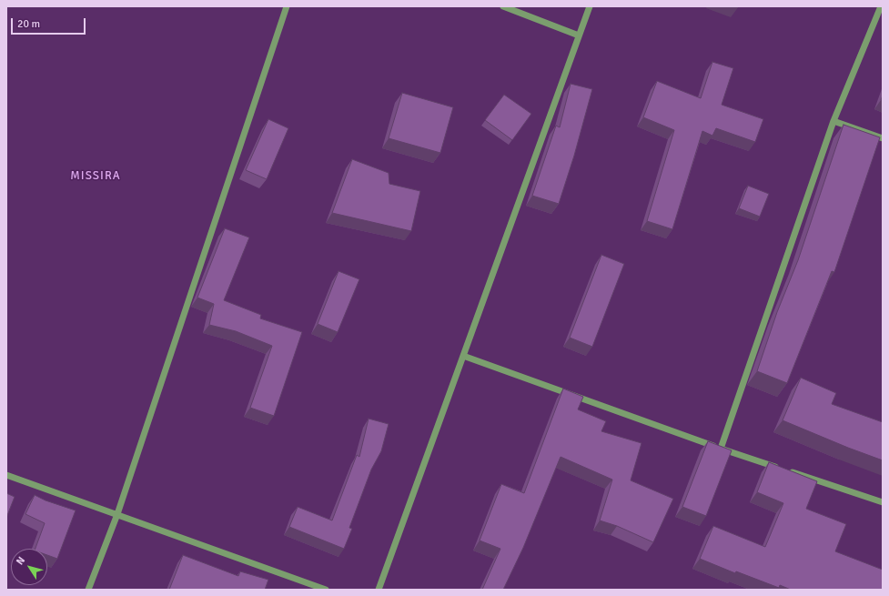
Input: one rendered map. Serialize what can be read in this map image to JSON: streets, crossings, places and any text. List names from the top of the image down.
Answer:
{
  "districts": ["MISSIRA"],
  "scale_bar": "20 m",
  "north": "top left"
}
